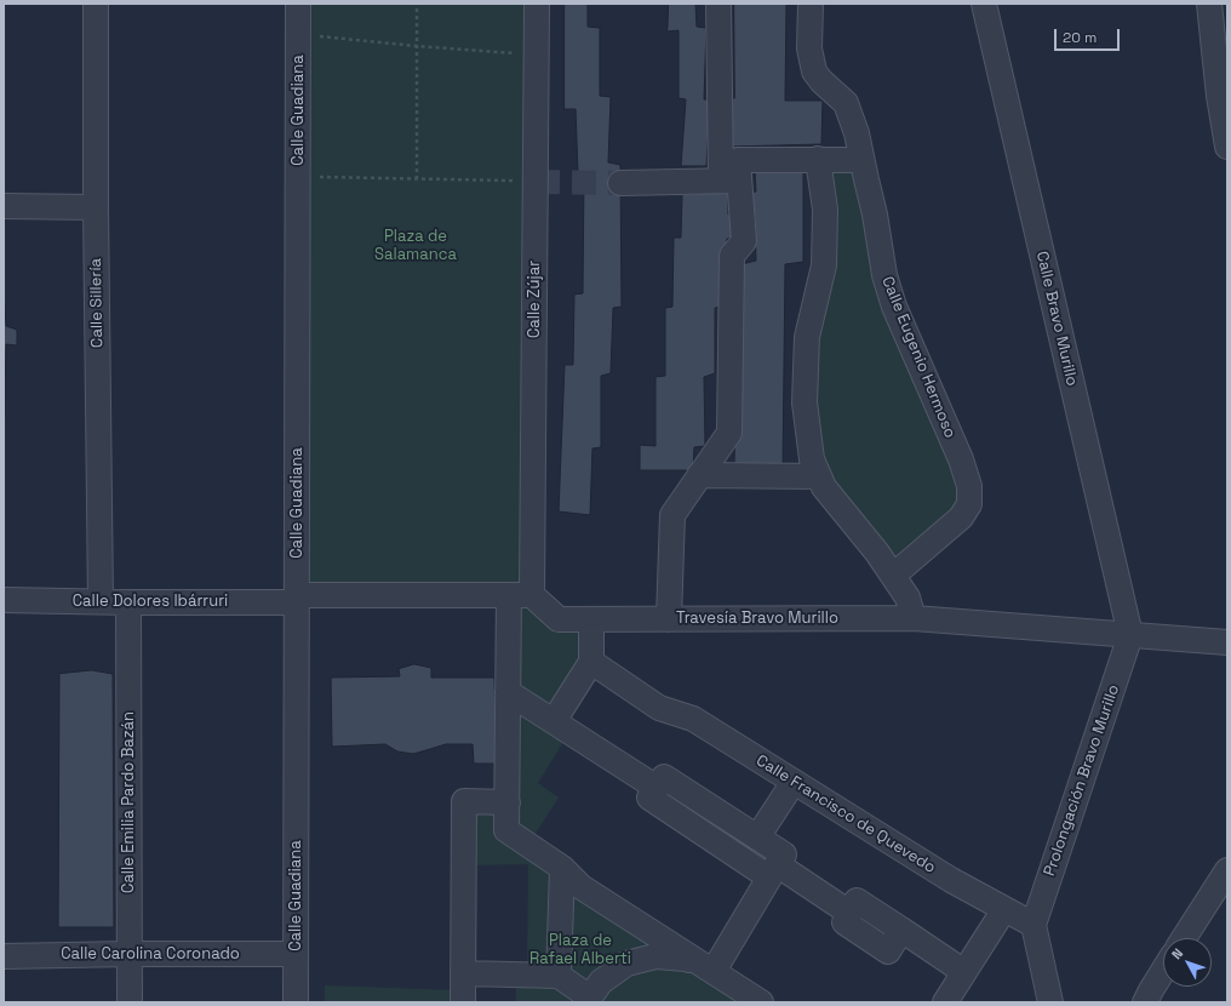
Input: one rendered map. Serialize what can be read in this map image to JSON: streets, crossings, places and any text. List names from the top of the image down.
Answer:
{
  "streets": {
    "street": [
      "Calle Guadiana",
      "Calle Zújar",
      "Calle Sillería",
      "Calle Bravo Murillo",
      "Calle Eugenio Hermoso",
      "Calle Dolores Ibárruri",
      "Travesía Bravo Murillo",
      "Prolongación Bravo Murillo",
      "Calle Emilia Pardo Bazán",
      "Calle Francisco de Quevedo",
      "Calle Carolina Coronado"
    ]
  },
  "crossings": [
    ["Calle Guadiana", "Calle Dolores Ibárruri"],
    ["Calle Guadiana", "Calle Carolina Coronado"],
    ["Calle Zújar", "Travesía Bravo Murillo"],
    ["Calle Sillería", "Calle Dolores Ibárruri"],
    ["Calle Bravo Murillo", "Travesía Bravo Murillo"],
    ["Calle Bravo Murillo", "Prolongación Bravo Murillo"],
    ["Calle Dolores Ibárruri", "Calle Emilia Pardo Bazán"],
    ["Travesía Bravo Murillo", "Prolongación Bravo Murillo"],
    ["Prolongación Bravo Murillo", "Calle Francisco de Quevedo"],
    ["Calle Emilia Pardo Bazán", "Calle Carolina Coronado"]
  ],
  "parks": ["Plaza de Salamanca", "Plaza de Rafael Alberti"],
  "scale_bar": "20 m",
  "north": "top left"
}
